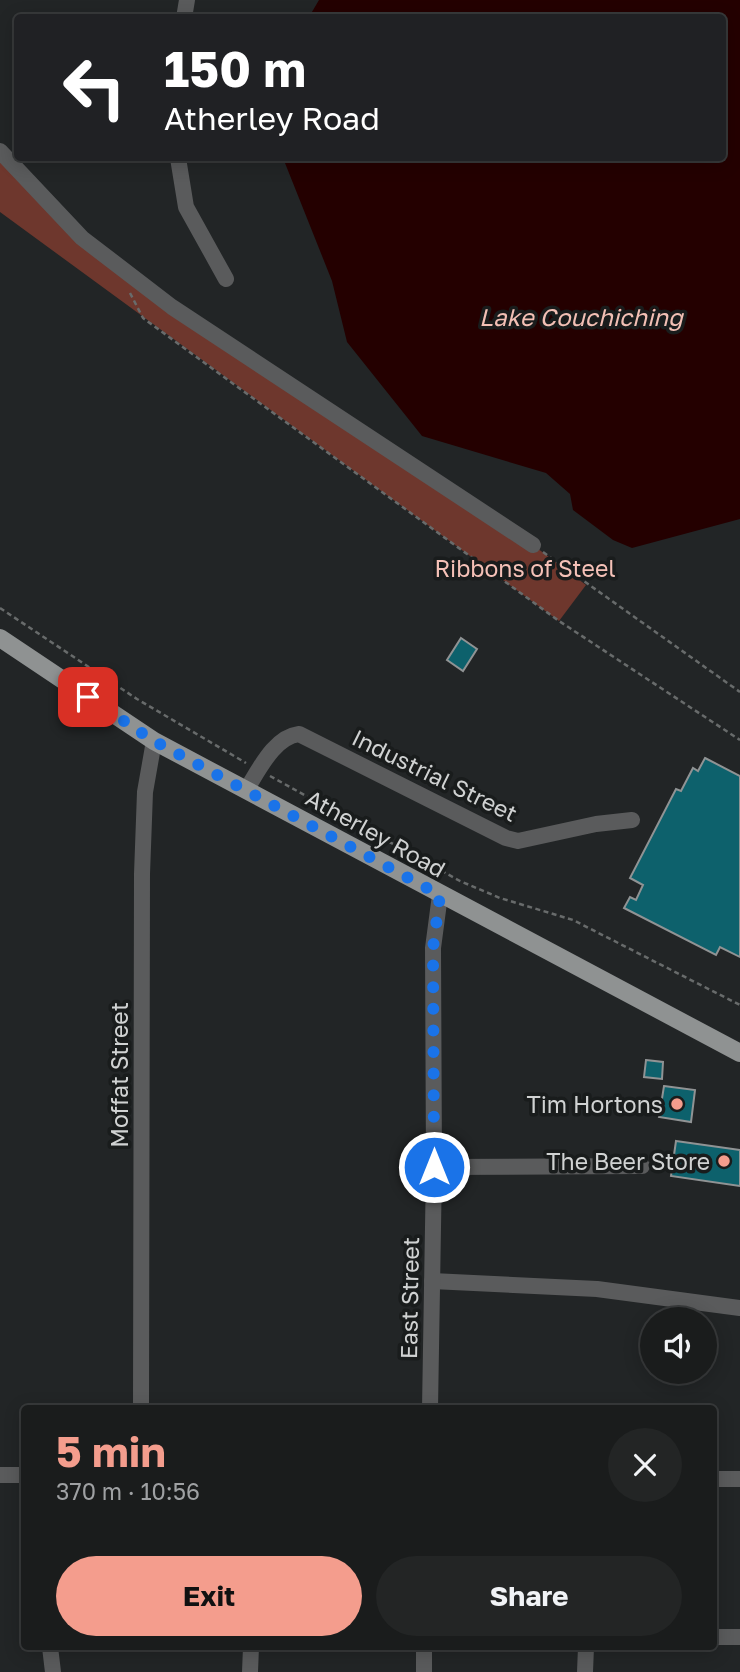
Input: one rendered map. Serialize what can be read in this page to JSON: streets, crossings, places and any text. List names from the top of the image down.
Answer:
{
  "streets": {
    "main road": ["Atherley Road"],
    "street": ["Industrial Street", "Moffat Street", "East Street"]
  },
  "crossings": [
    ["Industrial Street", "Atherley Road"],
    ["Atherley Road", "Moffat Street"],
    ["Atherley Road", "East Street"]
  ],
  "water": ["Lake Couchiching"],
  "parks": ["Ribbons of Steel"],
  "places": ["Tim Hortons", "The Beer Store"],
  "page": {
    "turn": ["150 m", "Atherley Road"],
    "heading": ["5 min", "370 m · 10:56"],
    "buttons": ["Exit", "Share"]
  }
}
